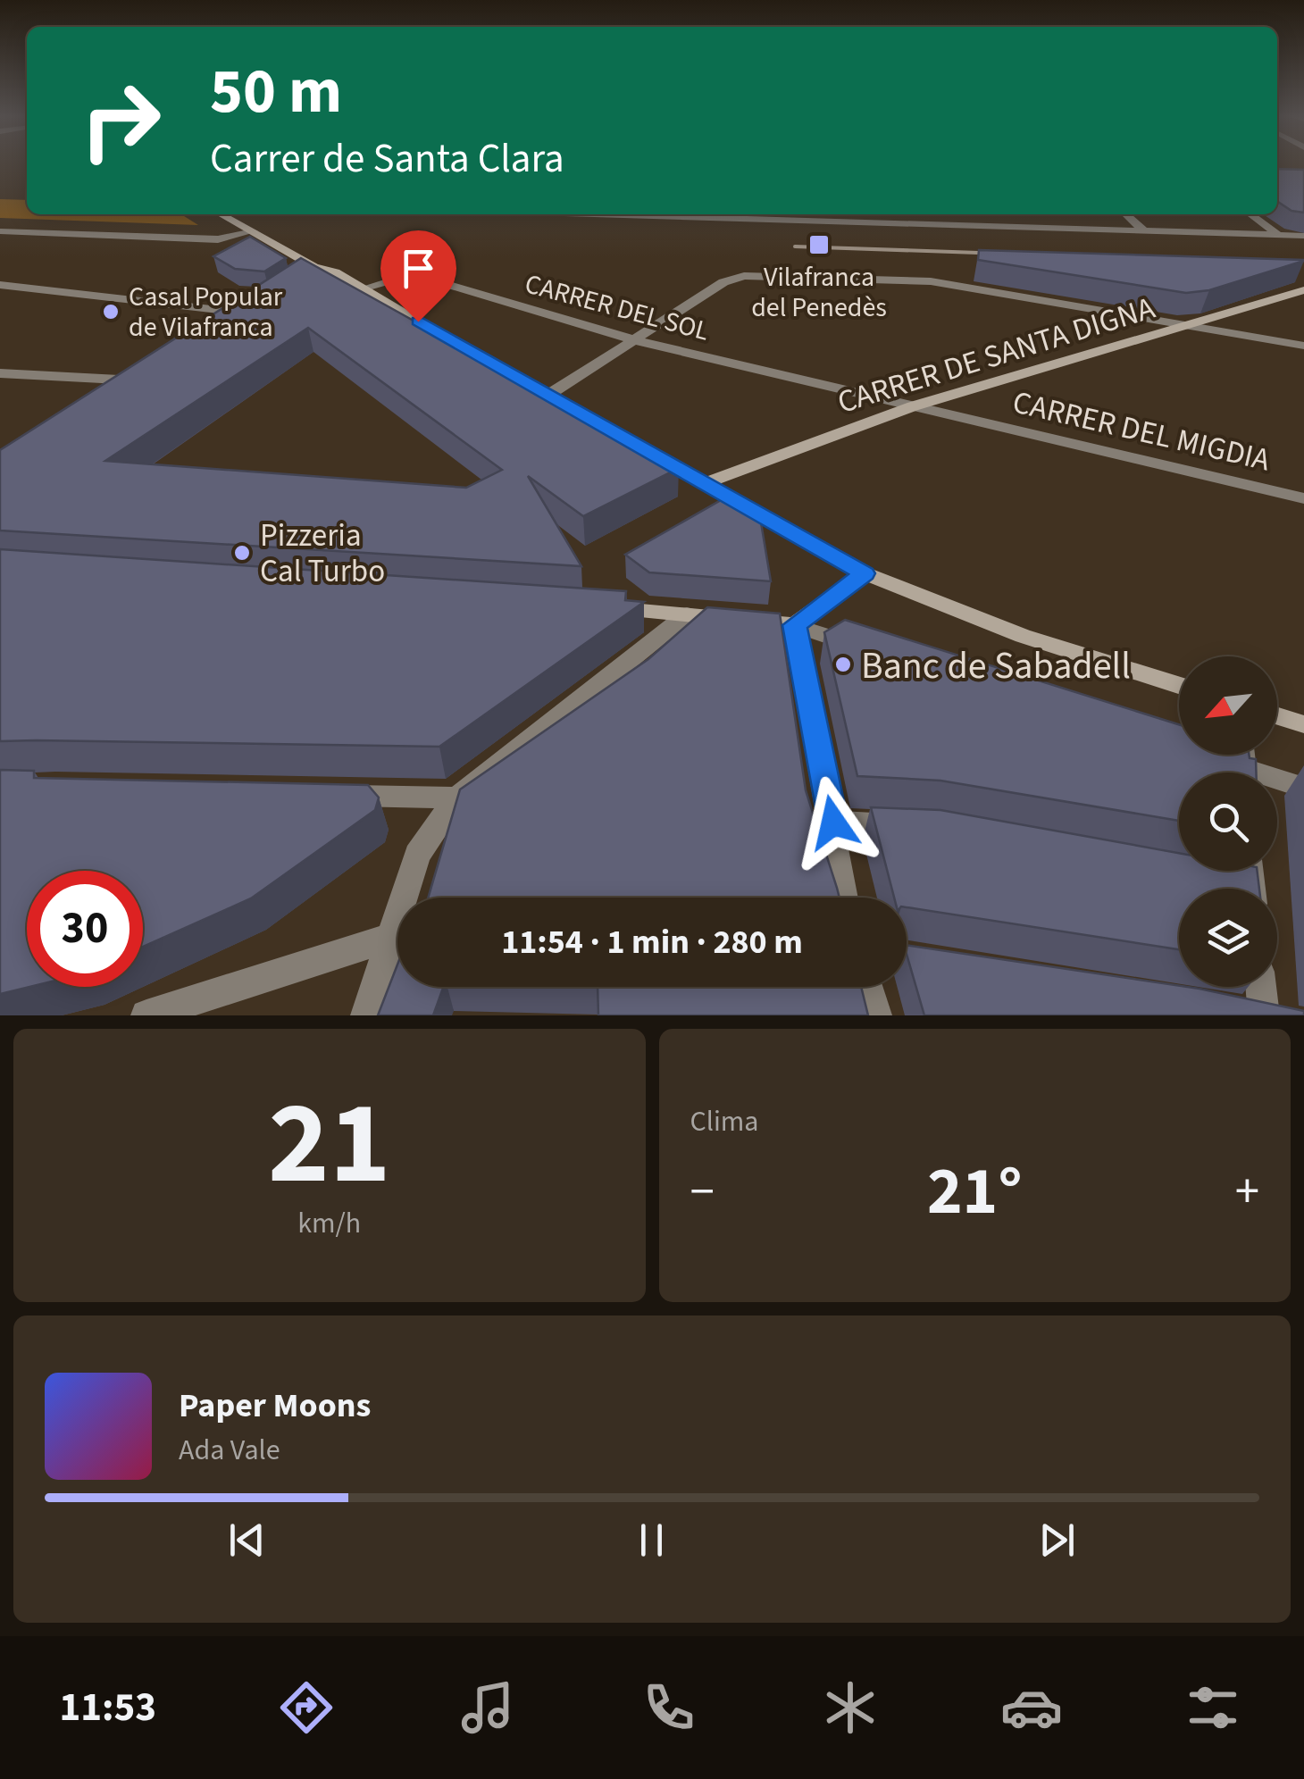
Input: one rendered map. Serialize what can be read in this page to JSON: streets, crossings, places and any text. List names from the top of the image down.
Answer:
{
  "streets": {
    "street": ["CARRER DEL SOL", "CARRER DE SANTA DIGNA", "CARRER DEL MIGDIA"]
  },
  "crossings": [
    ["CARRER DEL SOL", "CARRER DE SANTA DIGNA"],
    ["CARRER DEL SOL", "CARRER DEL MIGDIA"],
    ["CARRER DE SANTA DIGNA", "CARRER DEL MIGDIA"]
  ],
  "places": {
    "transit": ["Vilafranca del Penedès"],
    "other": ["Casal Popular de Vilafranca", "Pizzeria Cal Turbo", "Banc de Sabadell"]
  },
  "north": "bottom left",
  "page": {
    "turn": ["50 m", "Carrer de Santa Clara"],
    "limit": "30",
    "trip": "11:54 · 1 min · 280 m",
    "tile": [
      ["21", "km/h"],
      "Clima"
    ],
    "heat": ["−", "21°", "+"],
    "song": ["Paper Moons", "Ada Vale"],
    "tabs": "11:53"
  }
}
